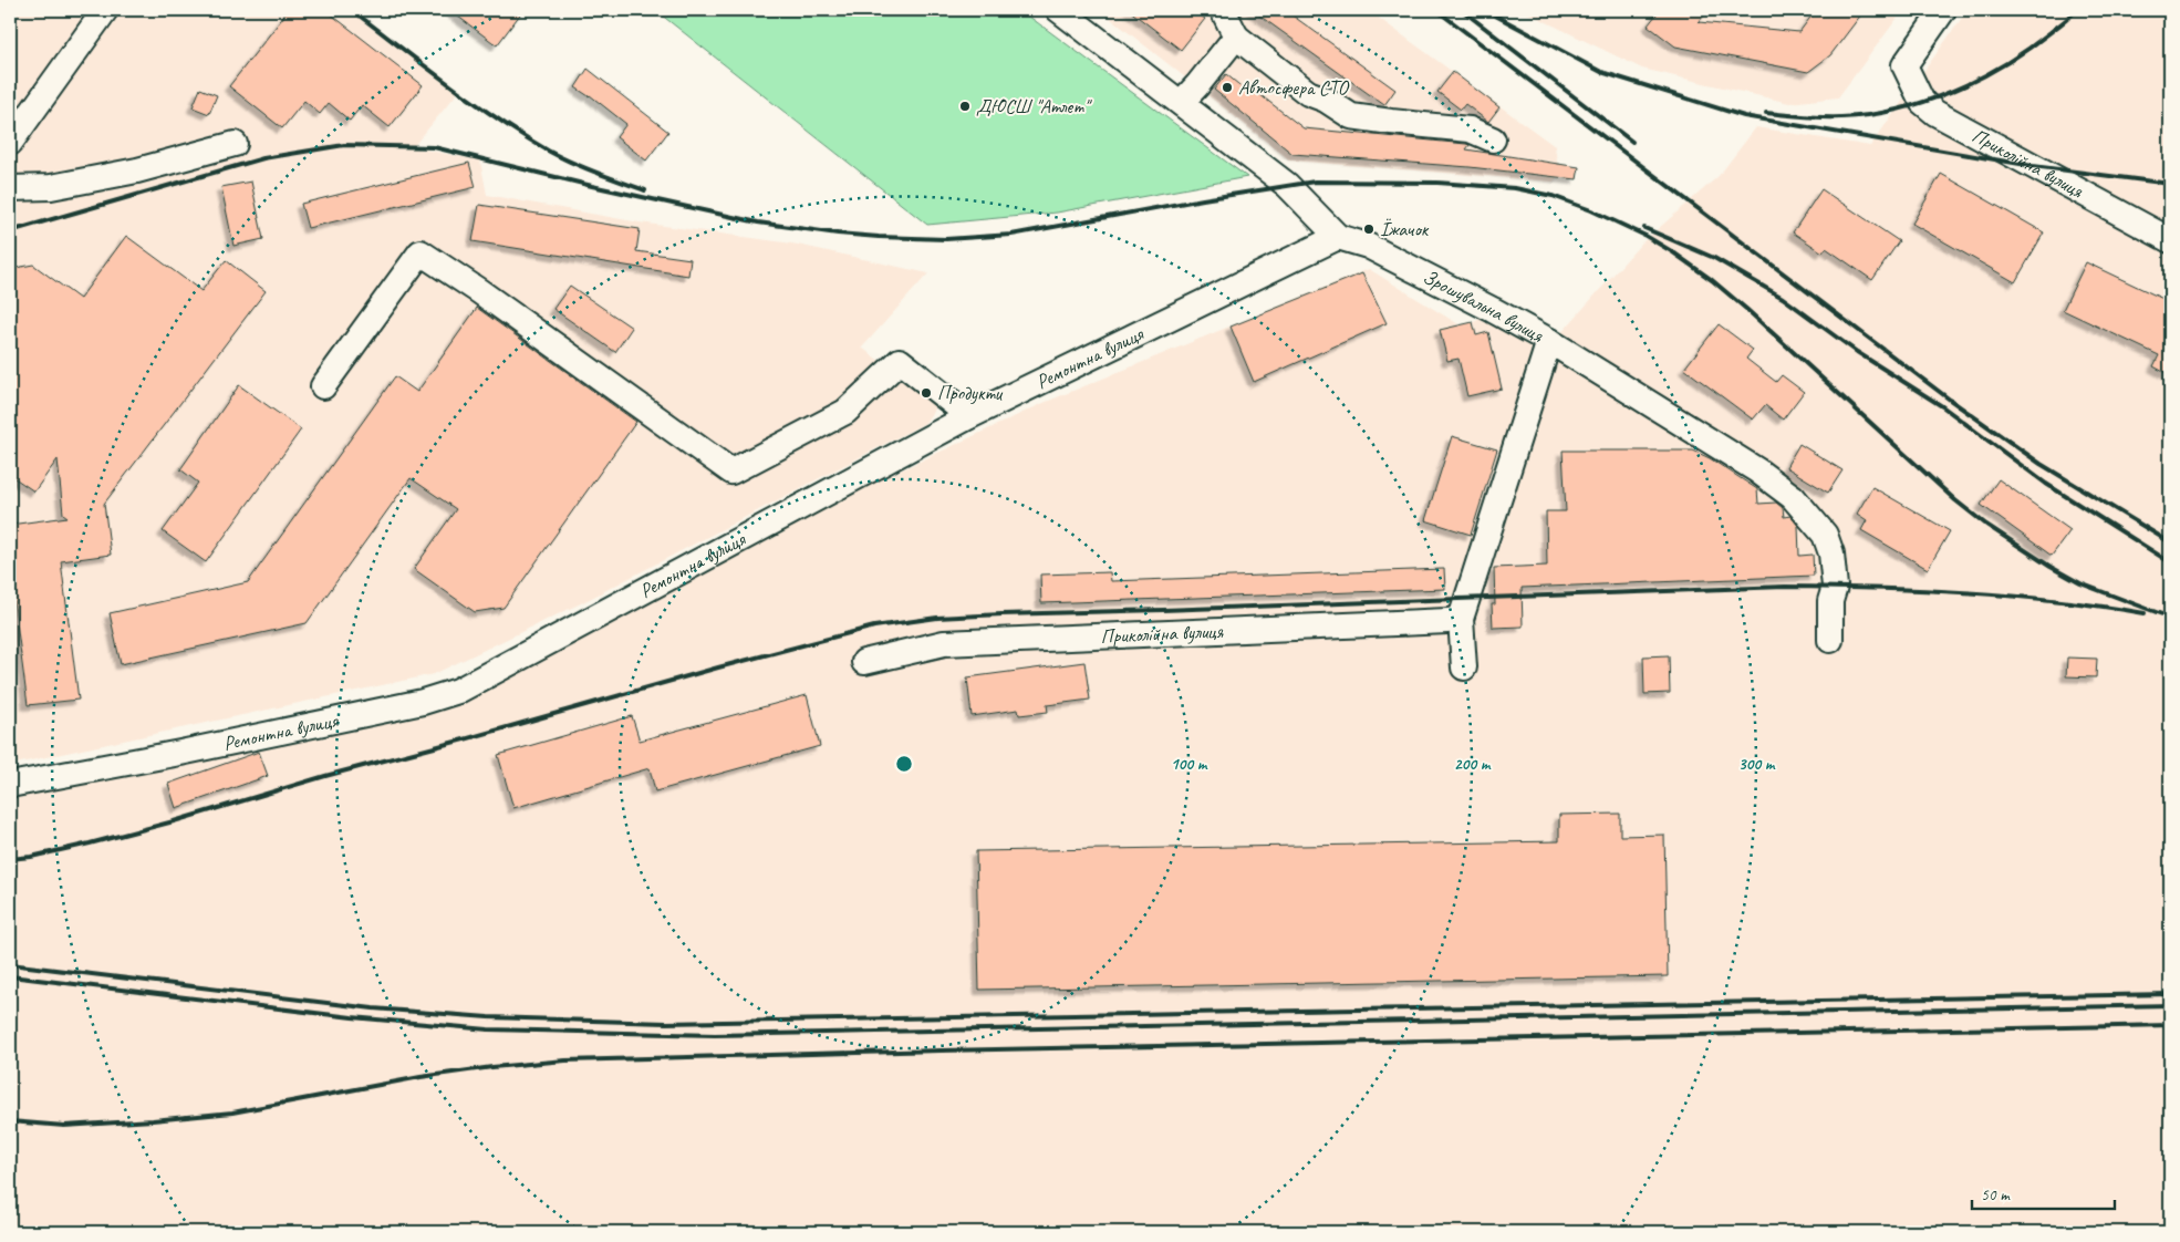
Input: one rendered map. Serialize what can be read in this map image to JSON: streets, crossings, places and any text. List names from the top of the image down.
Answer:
{
  "streets": {
    "street": ["Приколійна вулиця", "Зрошувальна вулиця", "Ремонтна вулиця"]
  },
  "crossings": [
    ["Зрошувальна вулиця", "Ремонтна вулиця"]
  ],
  "places": [
    "Автосфера СТО",
    "ДЮСШ \"Атлет\"",
    "Їжачок",
    "Продукти"
  ],
  "scale_bar": "50 m",
  "rings": ["100 m", "200 m", "300 m"]
}
